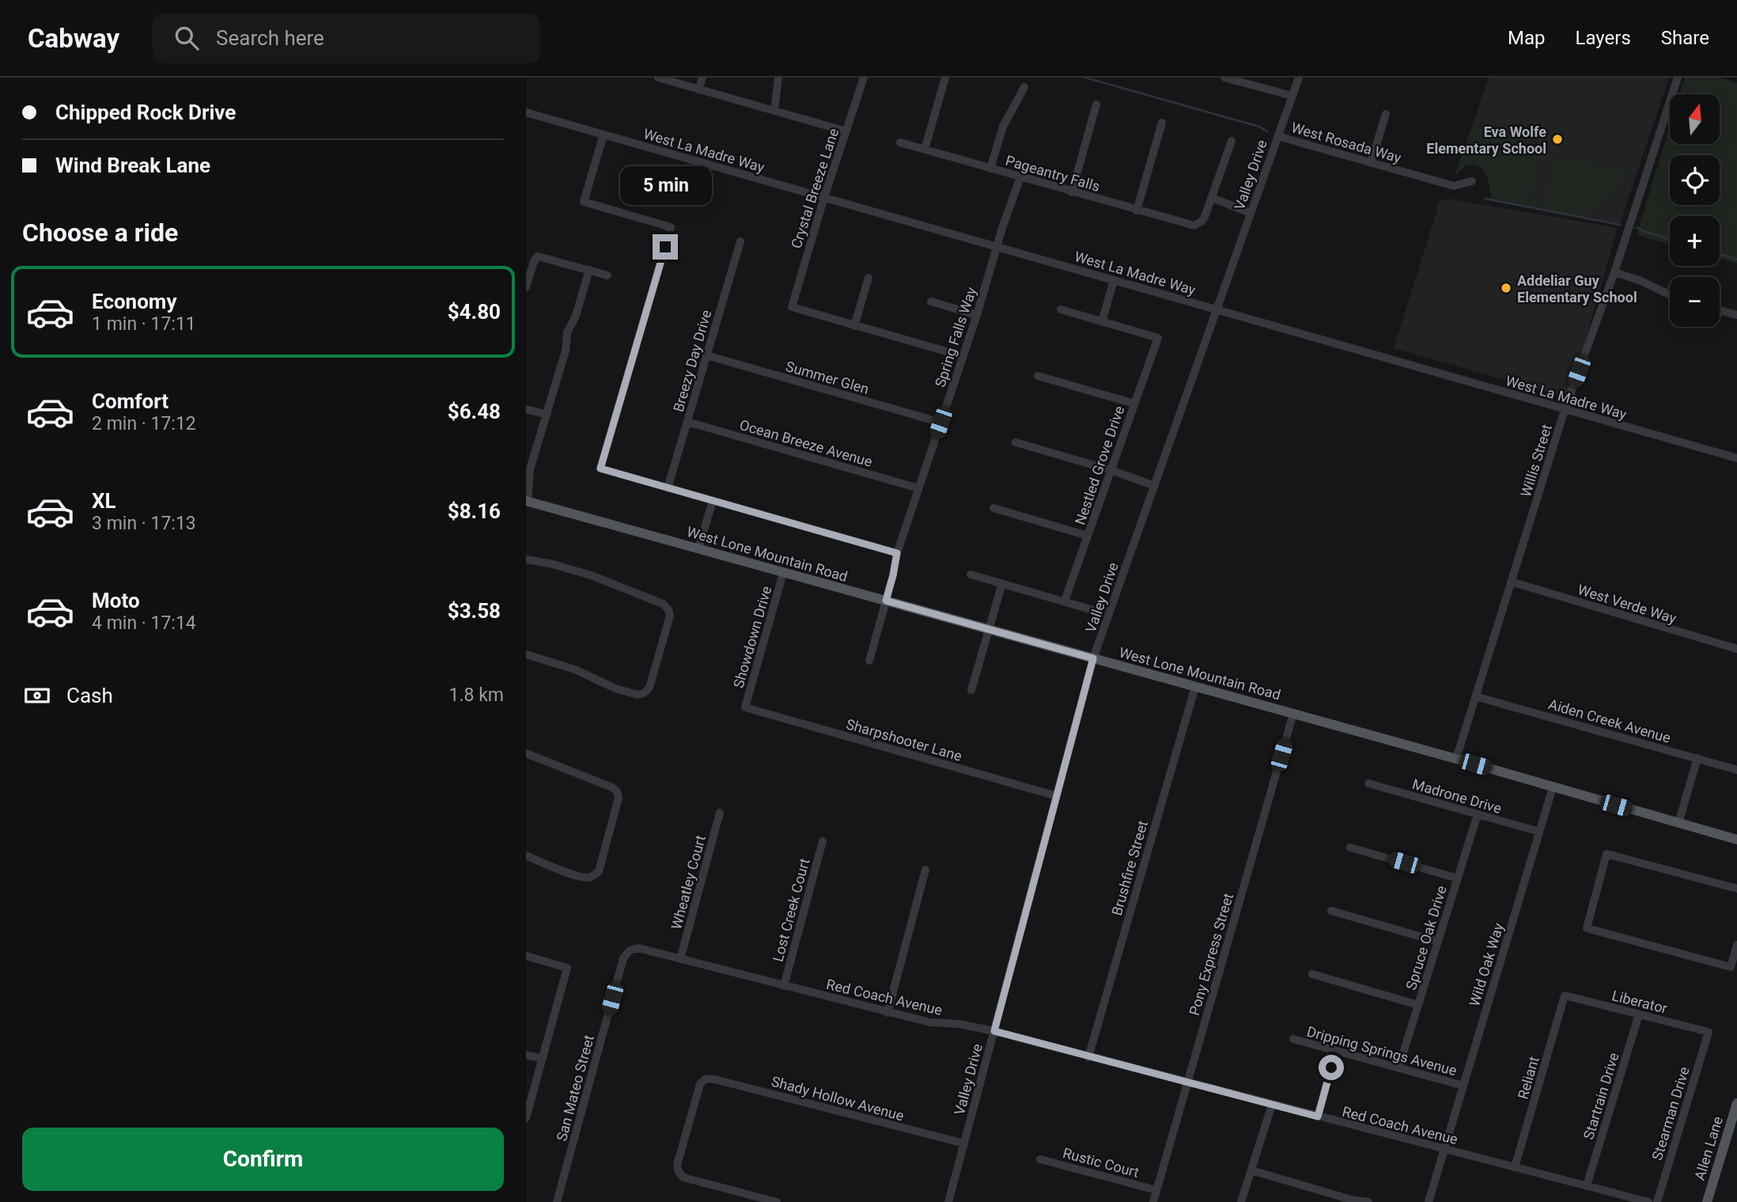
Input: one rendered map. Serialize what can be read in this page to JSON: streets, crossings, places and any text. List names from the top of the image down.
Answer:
{
  "streets": {
    "main road": ["West Lone Mountain Road", "Allen Lane"],
    "street": [
      "West Rosada Way",
      "West La Madre Way",
      "Pageantry Falls",
      "Valley Drive",
      "Crystal Breeze Lane",
      "Spring Falls Way",
      "Breezy Day Drive",
      "Summer Glen",
      "Ocean Breeze Avenue",
      "Willis Street",
      "Nestled Grove Drive",
      "West Verde Way",
      "Showdown Drive",
      "Aiden Creek Avenue",
      "Sharpshooter Lane",
      "Madrone Drive",
      "Brushfire Street",
      "Wheatley Court",
      "Lost Creek Court",
      "Spruce Oak Drive",
      "Pony Express Street",
      "Wild Oak Way",
      "Red Coach Avenue",
      "Liberator",
      "Dripping Springs Avenue",
      "Reliant",
      "San Mateo Street",
      "Startrain Drive",
      "Shady Hollow Avenue",
      "Stearman Drive",
      "Rustic Court"
    ]
  },
  "crossings": [
    ["West Rosada Way", "Valley Drive"],
    ["West La Madre Way", "Valley Drive"],
    ["West La Madre Way", "Crystal Breeze Lane"],
    ["West La Madre Way", "Spring Falls Way"],
    ["West La Madre Way", "Willis Street"],
    ["Pageantry Falls", "Spring Falls Way"],
    ["Valley Drive", "West Lone Mountain Road"],
    ["Valley Drive", "Sharpshooter Lane"],
    ["Valley Drive", "Red Coach Avenue"],
    ["Valley Drive", "Shady Hollow Avenue"],
    ["Spring Falls Way", "Summer Glen"],
    ["Spring Falls Way", "Ocean Breeze Avenue"],
    ["Spring Falls Way", "West Lone Mountain Road"],
    ["Breezy Day Drive", "Summer Glen"],
    ["Breezy Day Drive", "Ocean Breeze Avenue"],
    ["Willis Street", "West Lone Mountain Road"],
    ["Willis Street", "West Verde Way"],
    ["Willis Street", "Aiden Creek Avenue"],
    ["West Lone Mountain Road", "Showdown Drive"],
    ["West Lone Mountain Road", "Brushfire Street"],
    ["West Lone Mountain Road", "Pony Express Street"],
    ["West Lone Mountain Road", "Wild Oak Way"],
    ["Showdown Drive", "Sharpshooter Lane"],
    ["Madrone Drive", "Spruce Oak Drive"],
    ["Madrone Drive", "Wild Oak Way"],
    ["Brushfire Street", "Red Coach Avenue"],
    ["Wheatley Court", "Red Coach Avenue"],
    ["Lost Creek Court", "Red Coach Avenue"],
    ["Spruce Oak Drive", "Dripping Springs Avenue"],
    ["Pony Express Street", "Red Coach Avenue"],
    ["Pony Express Street", "Rustic Court"],
    ["Wild Oak Way", "Red Coach Avenue"],
    ["Wild Oak Way", "Dripping Springs Avenue"],
    ["Red Coach Avenue", "Reliant"],
    ["Red Coach Avenue", "San Mateo Street"],
    ["Red Coach Avenue", "Startrain Drive"],
    ["Liberator", "Reliant"],
    ["Liberator", "Startrain Drive"],
    ["Liberator", "Stearman Drive"]
  ],
  "places": ["Eva Wolfe Elementary School", "Addeliar Guy Elementary School"],
  "north": "top",
  "page": {
    "header": "Cabway",
    "search": "Search here",
    "nav": ["Map", "Layers", "Share"],
    "banner": ["Chipped Rock Drive", "Wind Break Lane"],
    "map_buttons": ["+", "−"],
    "bubble": "5 min",
    "heading": "Choose a ride",
    "list": [
      {
        "name": "Economy",
        "note": "1 min · 17:11",
        "value": "$4.80"
      },
      {
        "name": "Comfort",
        "note": "2 min · 17:12",
        "value": "$6.48"
      },
      {
        "name": "XL",
        "note": "3 min · 17:13",
        "value": "$8.16"
      },
      {
        "name": "Moto",
        "note": "4 min · 17:14",
        "value": "$3.58"
      }
    ],
    "pay": ["Cash", "1.8 km"],
    "buttons": "Confirm"
  }
}
